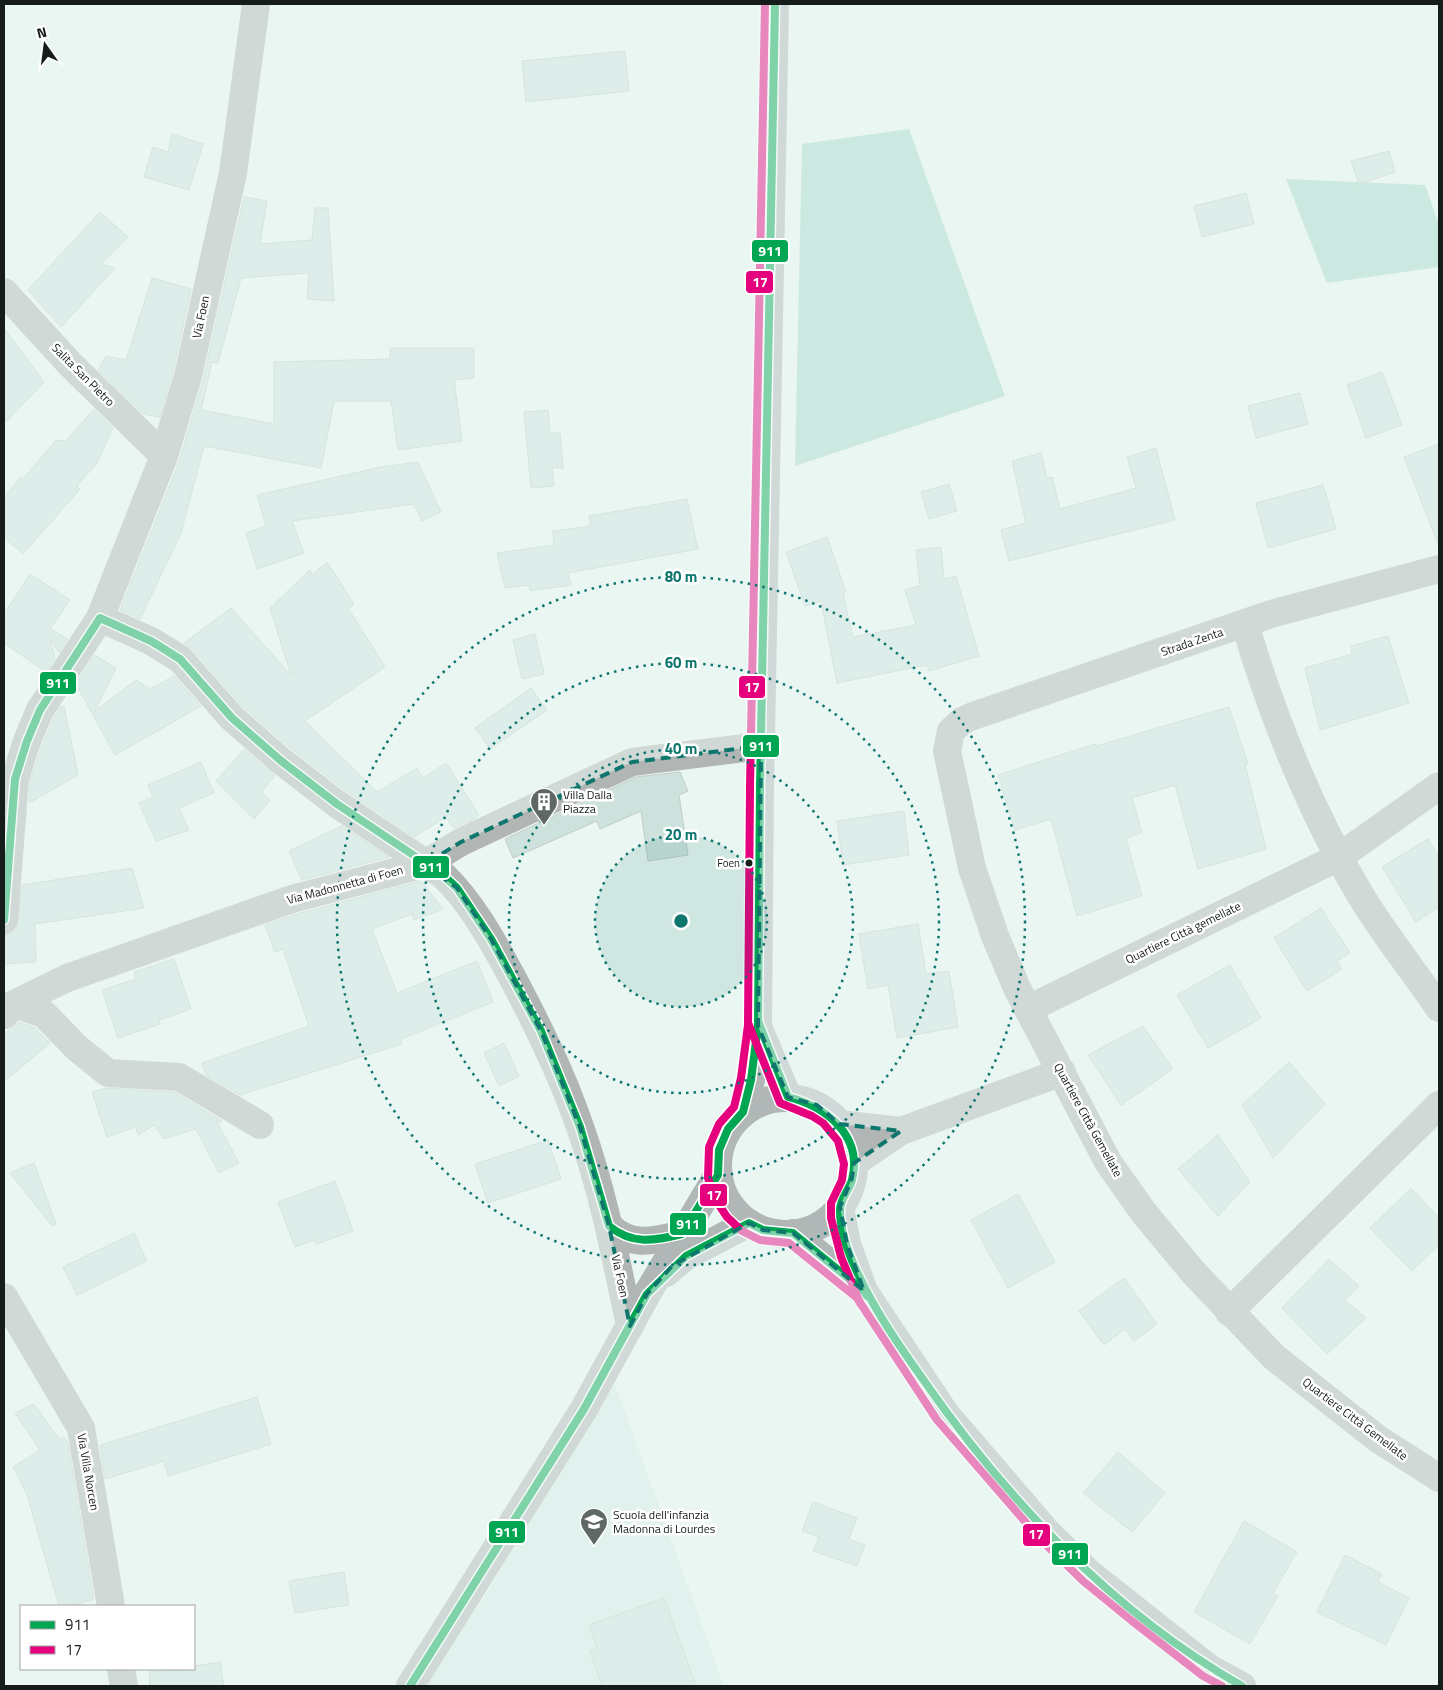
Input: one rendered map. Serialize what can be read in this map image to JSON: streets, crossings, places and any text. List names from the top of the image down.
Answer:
{
  "streets": {
    "street": [
      "Via Foen",
      "Salita San Pietro",
      "Strada Zenta",
      "Via Madonnetta di Foen",
      "Quartiere Città gemellate",
      "Quartiere Città Gemellate",
      "Via Villa Norcen"
    ]
  },
  "crossings": [
    ["Via Foen", "Salita San Pietro"],
    ["Via Foen", "Via Madonnetta di Foen"],
    ["Strada Zenta", "Quartiere Città Gemellate"],
    ["Quartiere Città gemellate", "Quartiere Città Gemellate"]
  ],
  "places": {
    "building": ["Villa Dalla Piazza"],
    "other": ["Foen"],
    "school or university": ["Scuola dell'infanzia Madonna di Lourdes"]
  },
  "lines": ["transit line 911", "transit line 17"],
  "legend": ["911", "17"],
  "north": "top",
  "rings": [
    "80 m",
    "60 m",
    "40 m",
    "20 m"
  ]
}
